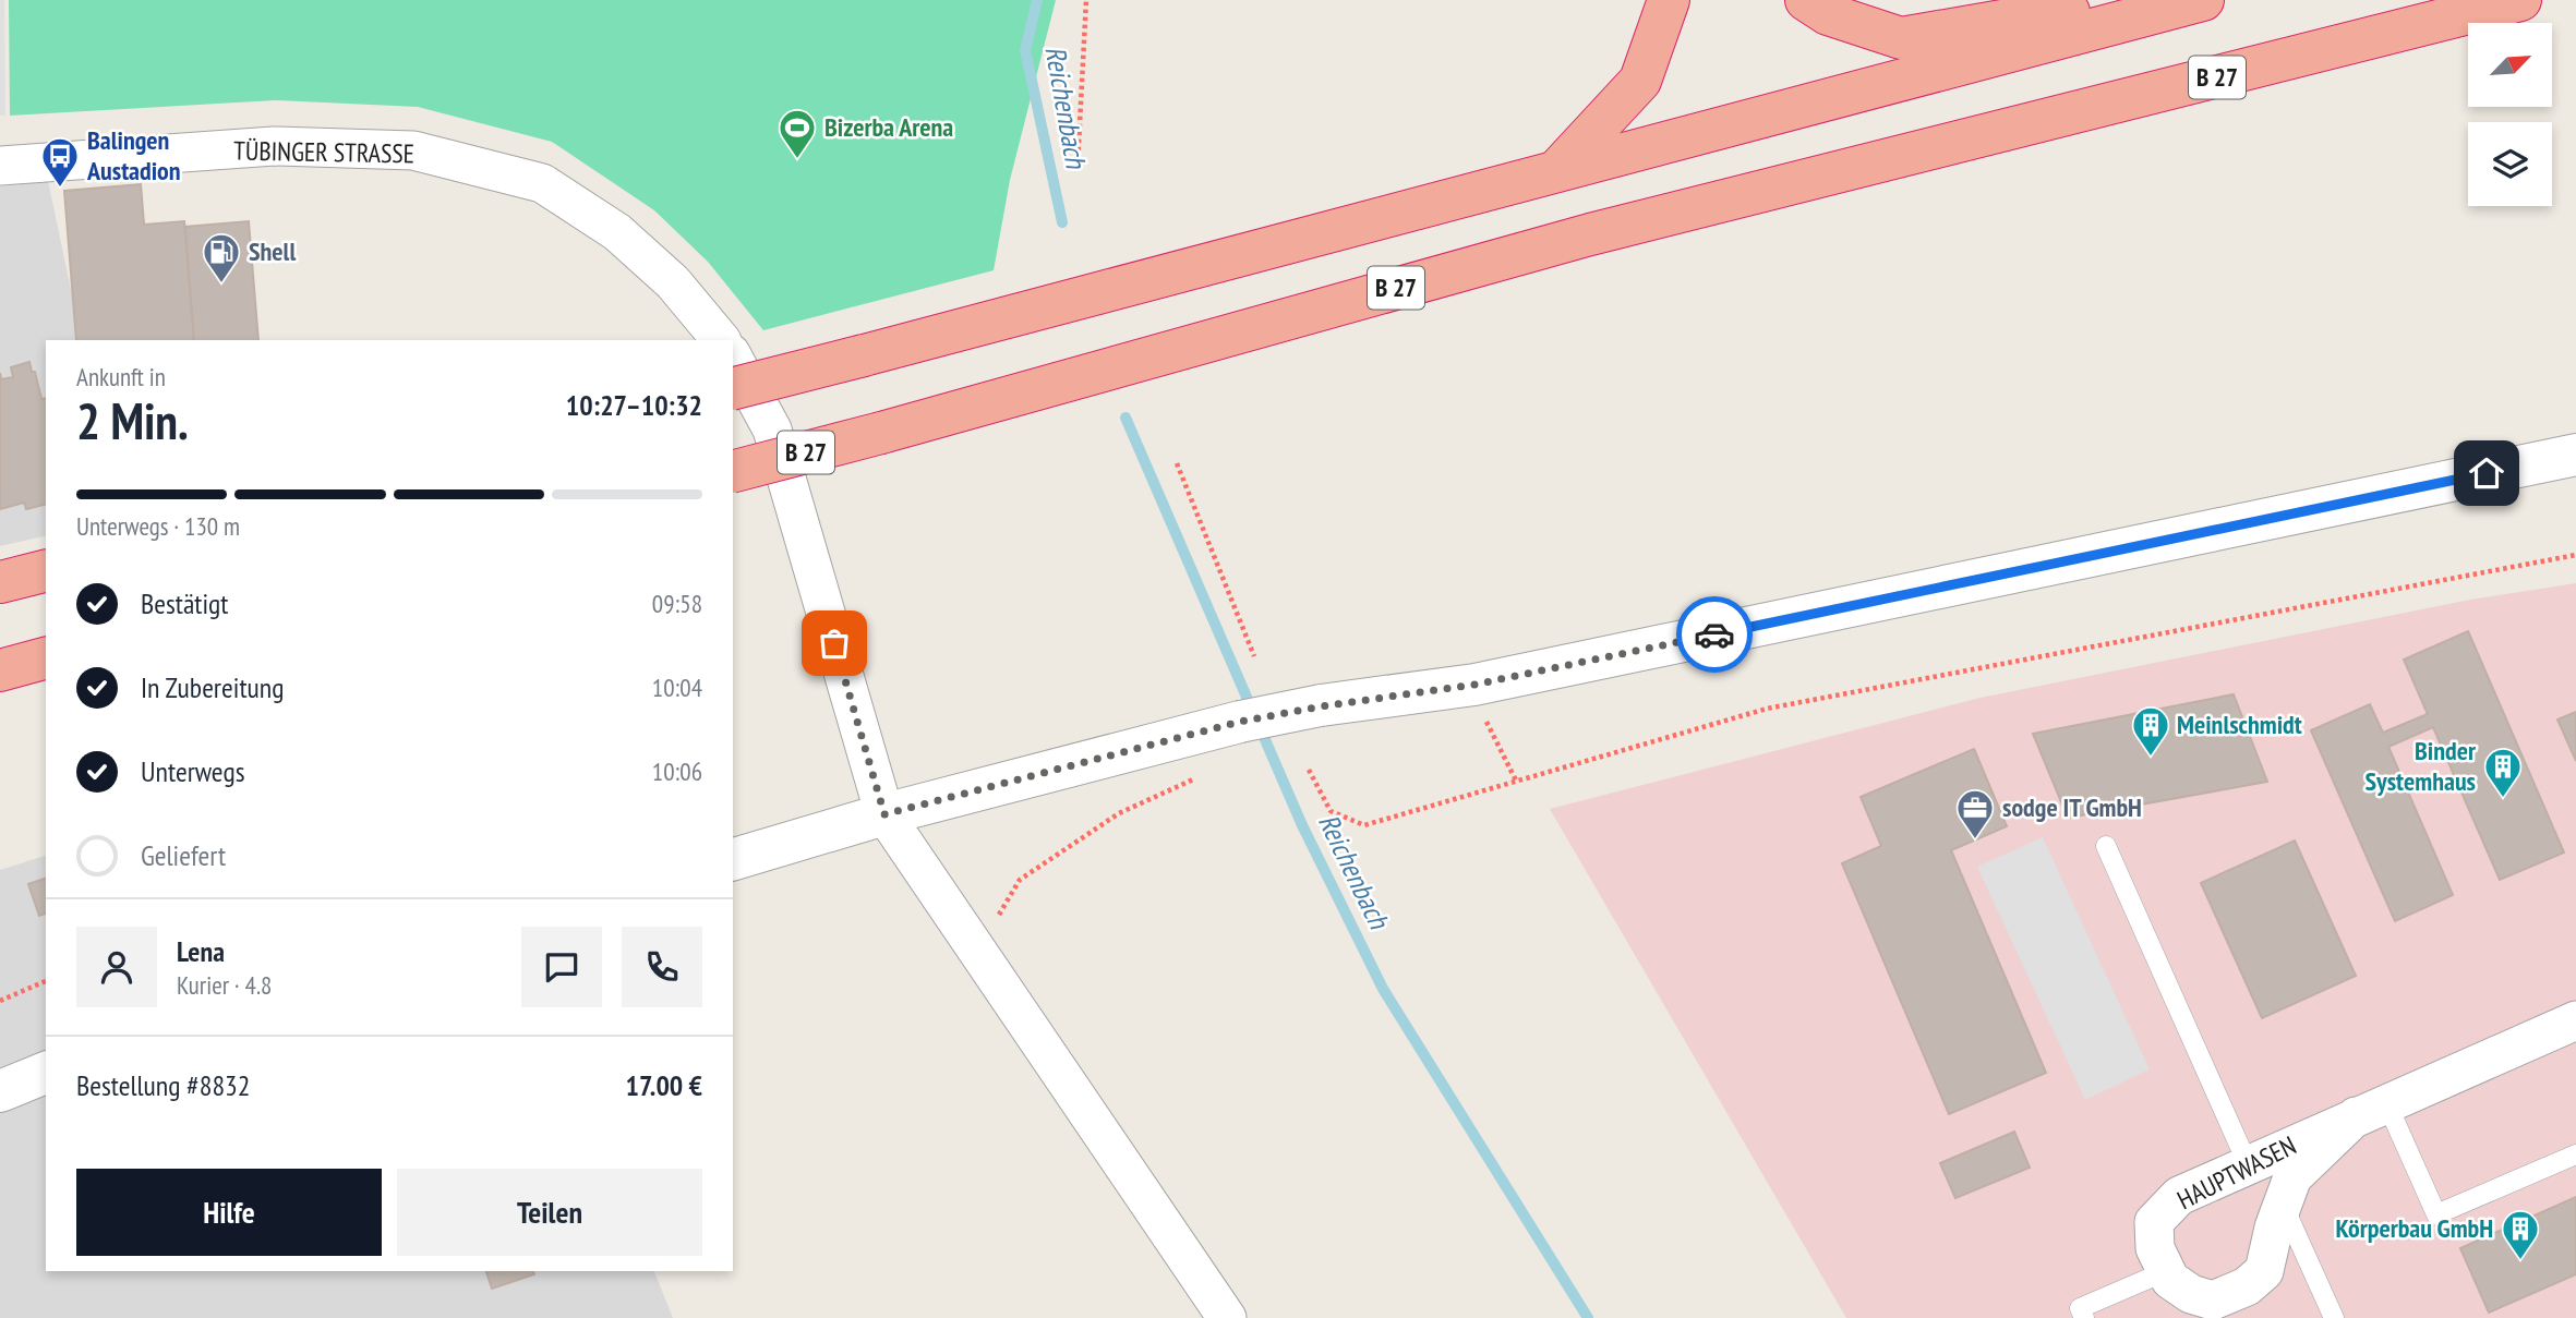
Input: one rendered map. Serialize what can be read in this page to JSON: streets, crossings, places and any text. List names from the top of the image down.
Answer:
{
  "streets": {
    "highway": ["B 27"],
    "street": ["TÜBINGER STRASSE", "HAUPTWASEN"]
  },
  "water": ["Reichenbach"],
  "places": {
    "sports": ["Bizerba Arena"],
    "bus stop": ["Balingen Austadion"],
    "fuel station": ["Shell"],
    "building": ["Meinlschmidt", "Binder Systemhaus", "Körperbau GmbH"],
    "office": ["sodge IT GmbH"]
  },
  "north": "top right",
  "page": {
    "heading": ["2 Min.", "Ankunft in", "10:27–10:32"],
    "panel": [
      "Lena",
      "Kurier · 4.8",
      "Bestellung #8832",
      "17.00 €"
    ],
    "bar": "Unterwegs · 130 m",
    "list": [
      ["Bestätigt", "09:58"],
      ["In Zubereitung", "10:04"],
      ["Unterwegs", "10:06"],
      "Geliefert"
    ],
    "buttons": ["Hilfe", "Teilen"]
  }
}
